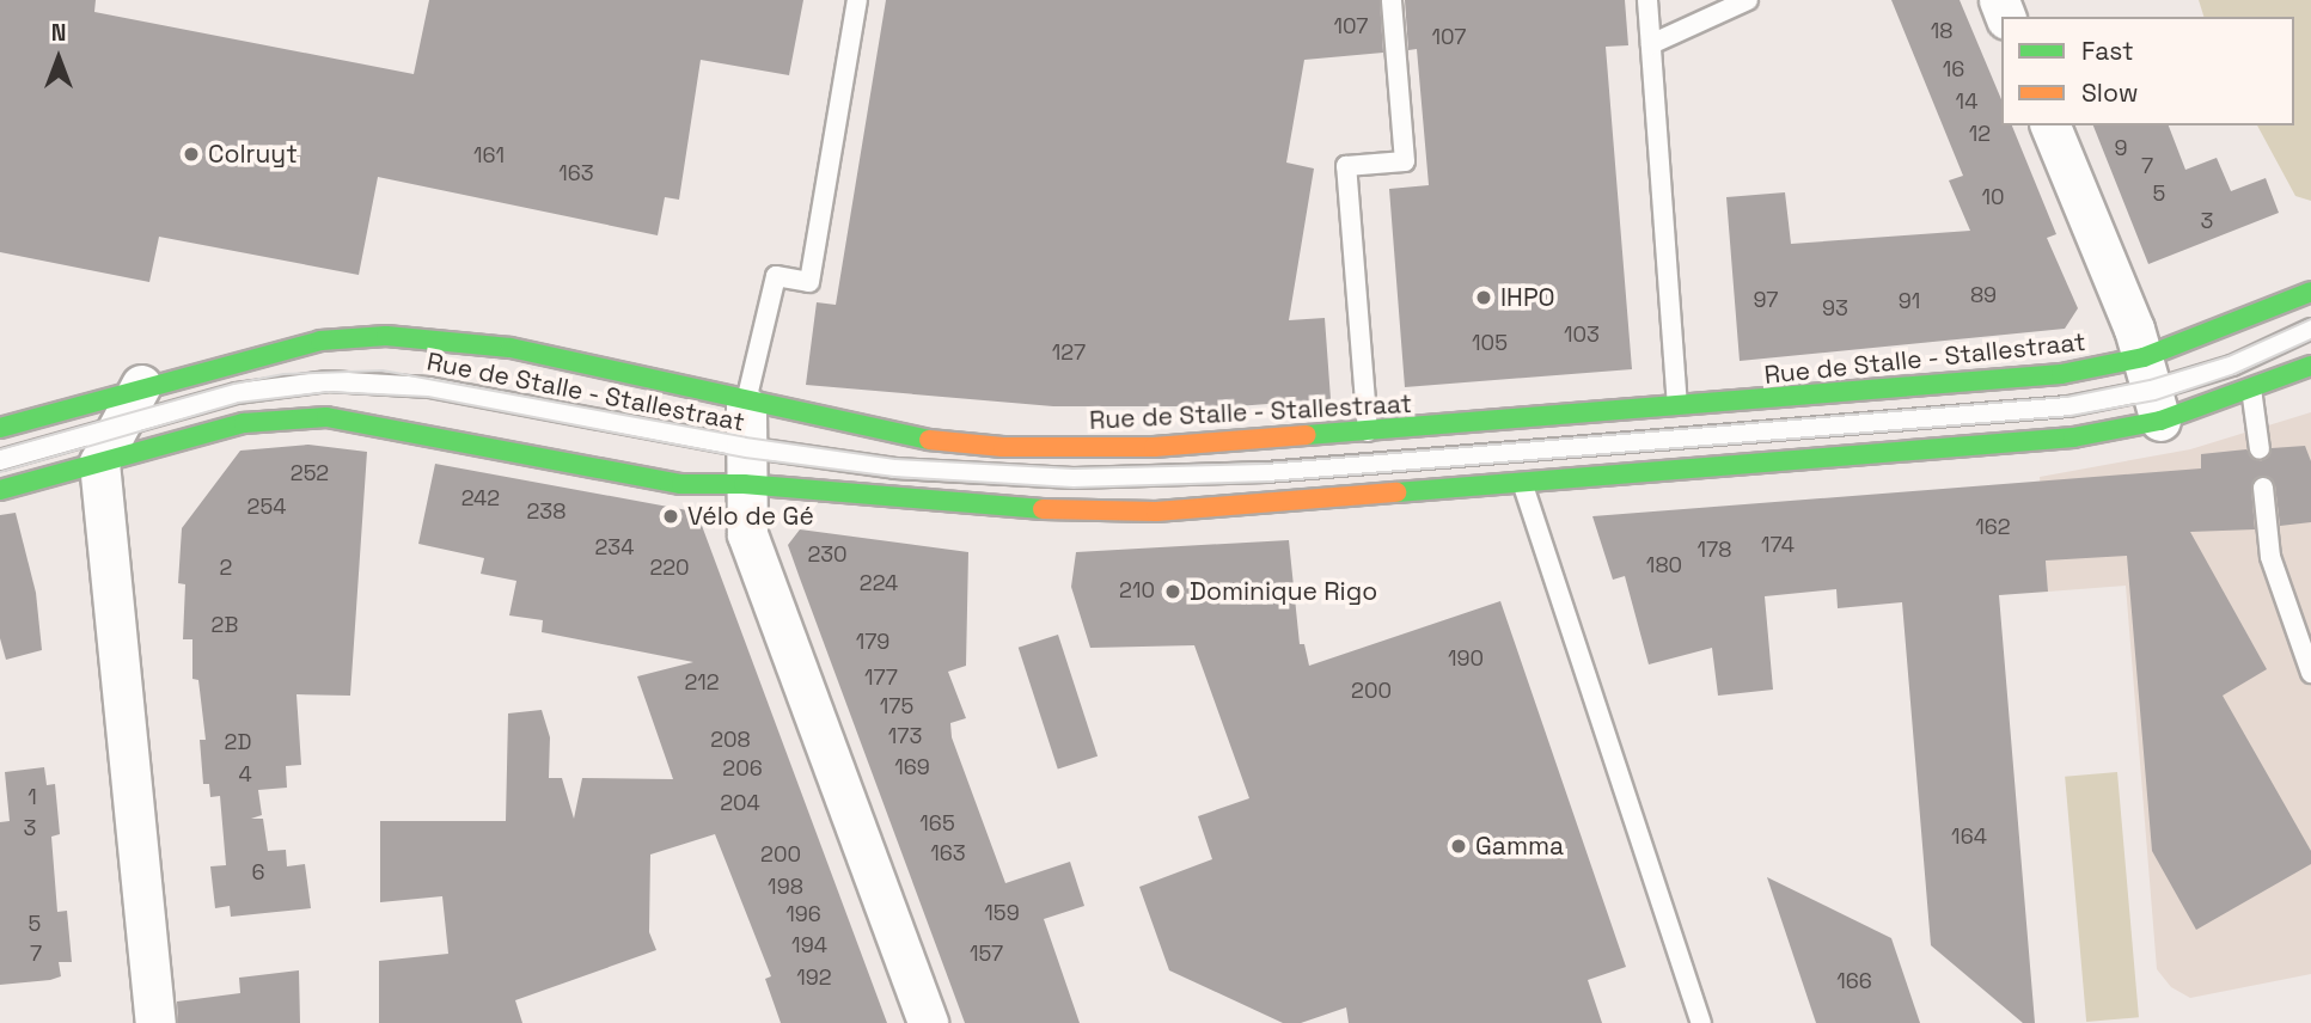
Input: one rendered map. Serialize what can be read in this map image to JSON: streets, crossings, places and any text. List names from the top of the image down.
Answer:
{
  "streets": {
    "main road": ["Rue de Stalle - Stallestraat"]
  },
  "places": [
    "Colruyt",
    "IHPO",
    "Vélo de Gé",
    "Dominique Rigo",
    "Gamma"
  ],
  "house_numbers": [
    "107",
    "18",
    "107",
    "16",
    "14",
    "12",
    "9",
    "161",
    "7",
    "163",
    "5",
    "10",
    "3",
    "89",
    "97",
    "91",
    "93",
    "103",
    "105",
    "127",
    "252",
    "242",
    "254",
    "238",
    "162",
    "174",
    "234",
    "178",
    "230",
    "180",
    "2",
    "220",
    "224",
    "210",
    "2B",
    "179",
    "190",
    "177",
    "212",
    "200",
    "175",
    "173",
    "208",
    "2D",
    "169",
    "206",
    "4",
    "1",
    "204",
    "165",
    "3",
    "164",
    "163",
    "200",
    "6",
    "198",
    "159",
    "196",
    "5",
    "194",
    "7",
    "157",
    "192",
    "166"
  ],
  "legend": ["Fast", "Slow"],
  "north": "top"
}
